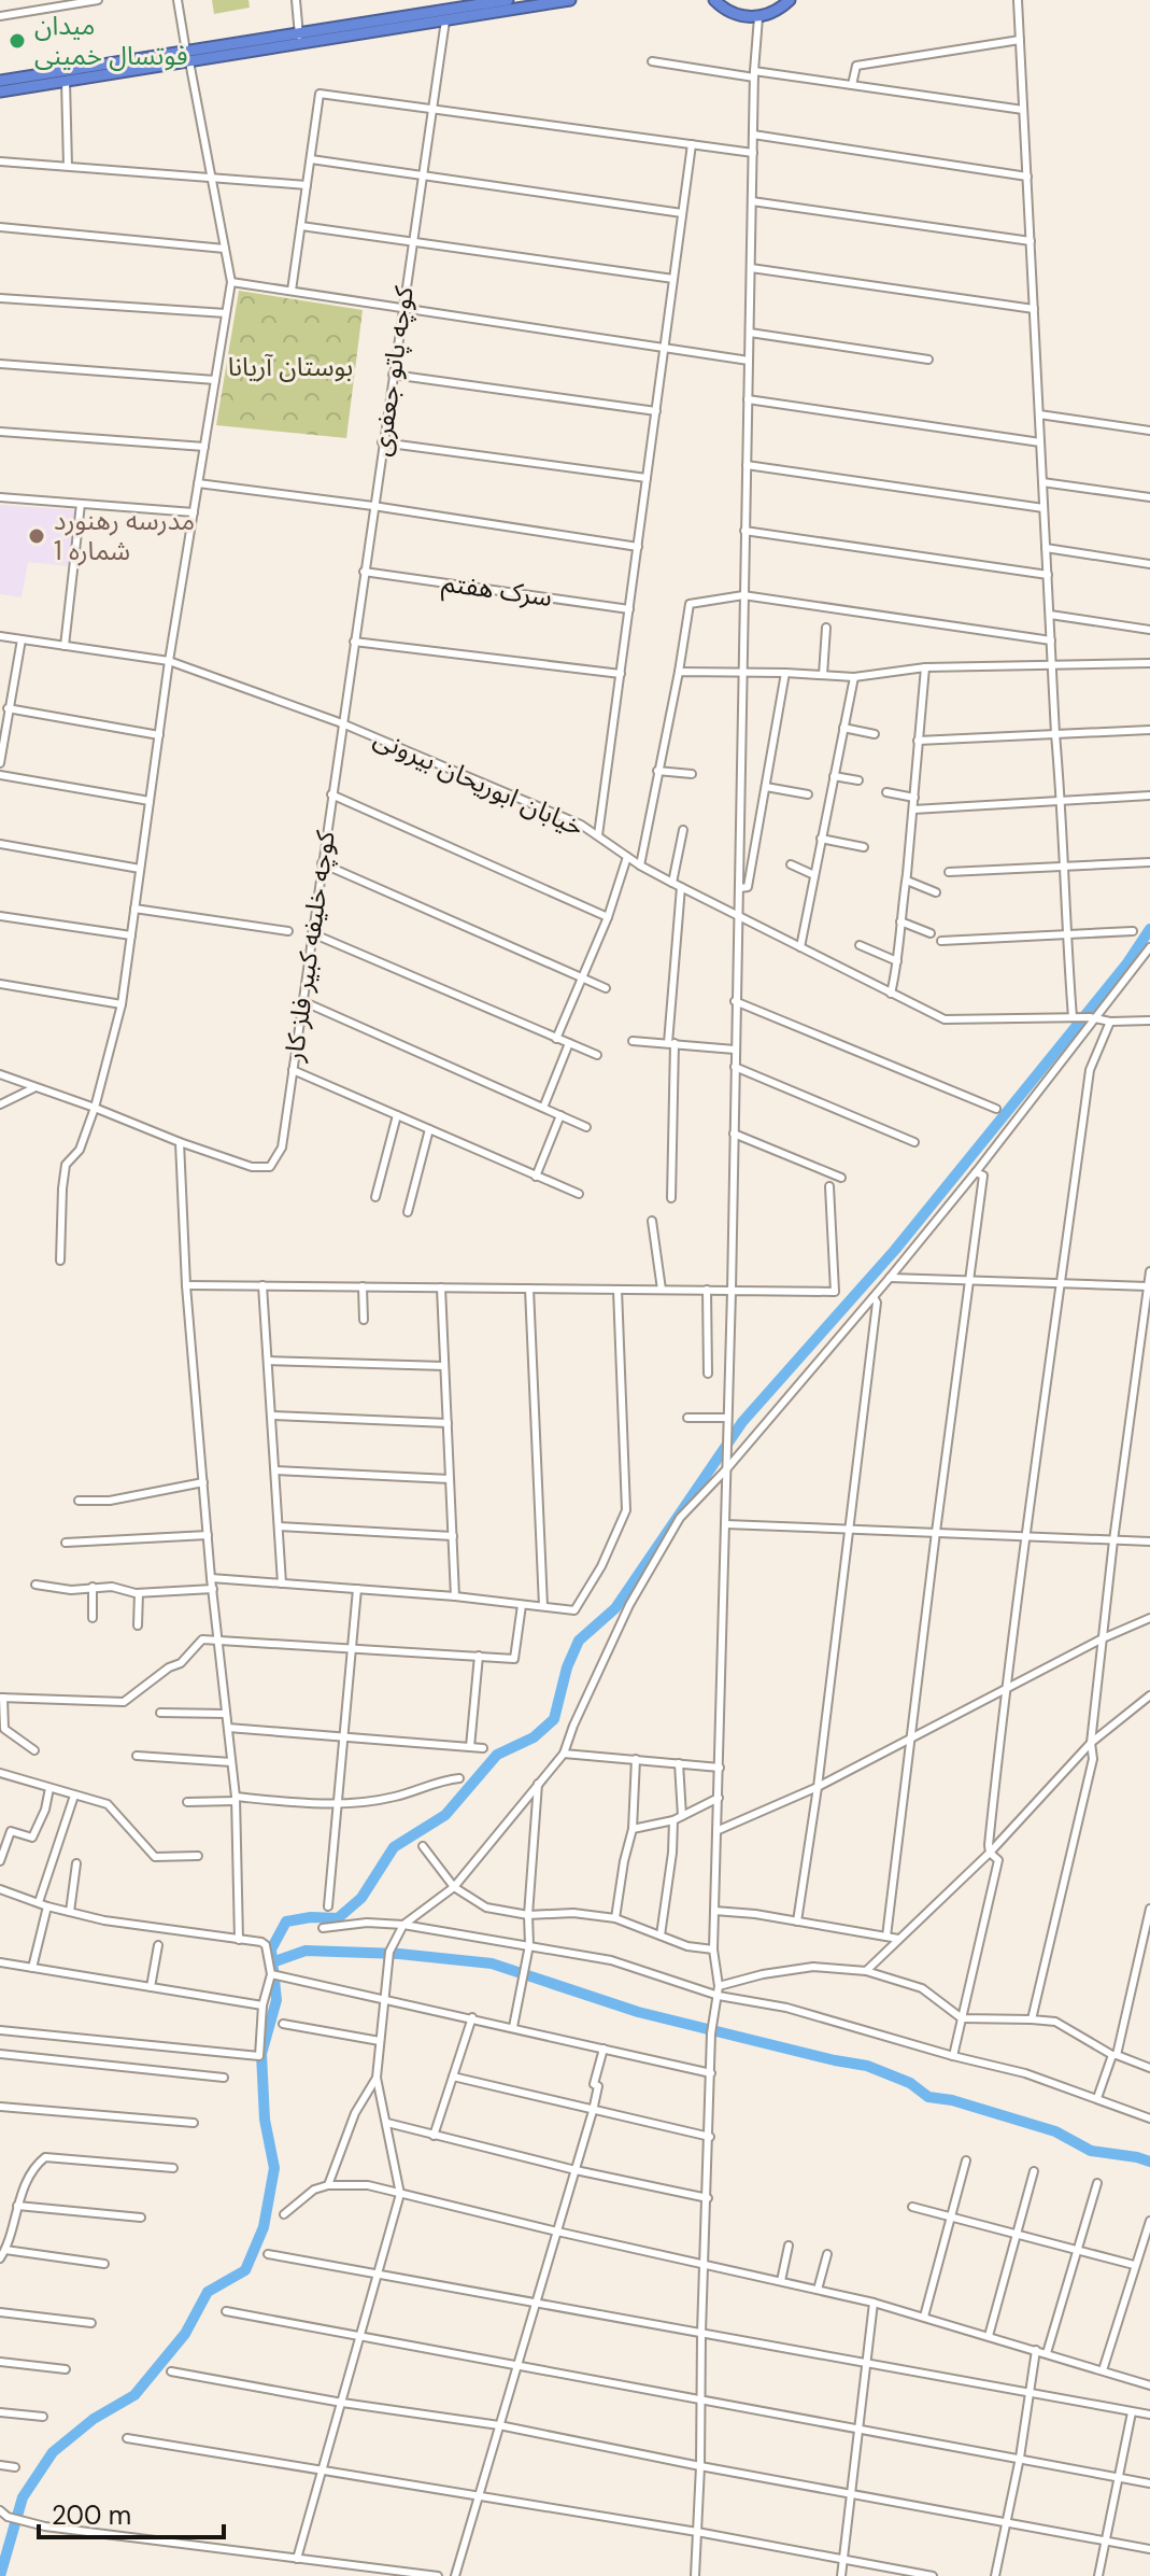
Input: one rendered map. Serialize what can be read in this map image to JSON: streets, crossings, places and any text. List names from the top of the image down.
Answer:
{
  "streets": {
    "street": [
      "کوچه پاتو جعفری",
      "سرک هفتم",
      "خیابان ابوریحان بیرونی",
      "کوچه خلیفه کبیر فلز کار"
    ]
  },
  "crossings": [
    ["کوچه پاتو جعفری", "سرک هفتم"],
    ["کوچه پاتو جعفری", "خیابان ابوریحان بیرونی"],
    ["کوچه پاتو جعفری", "کوچه خلیفه کبیر فلز کار"],
    ["خیابان ابوریحان بیرونی", "کوچه خلیفه کبیر فلز کار"]
  ],
  "parks": ["بوستان آریانا"],
  "places": ["میدان فوتسال خمینی", "مدرسه رهنورد شماره 1"],
  "scale_bar": "200 m"
}
